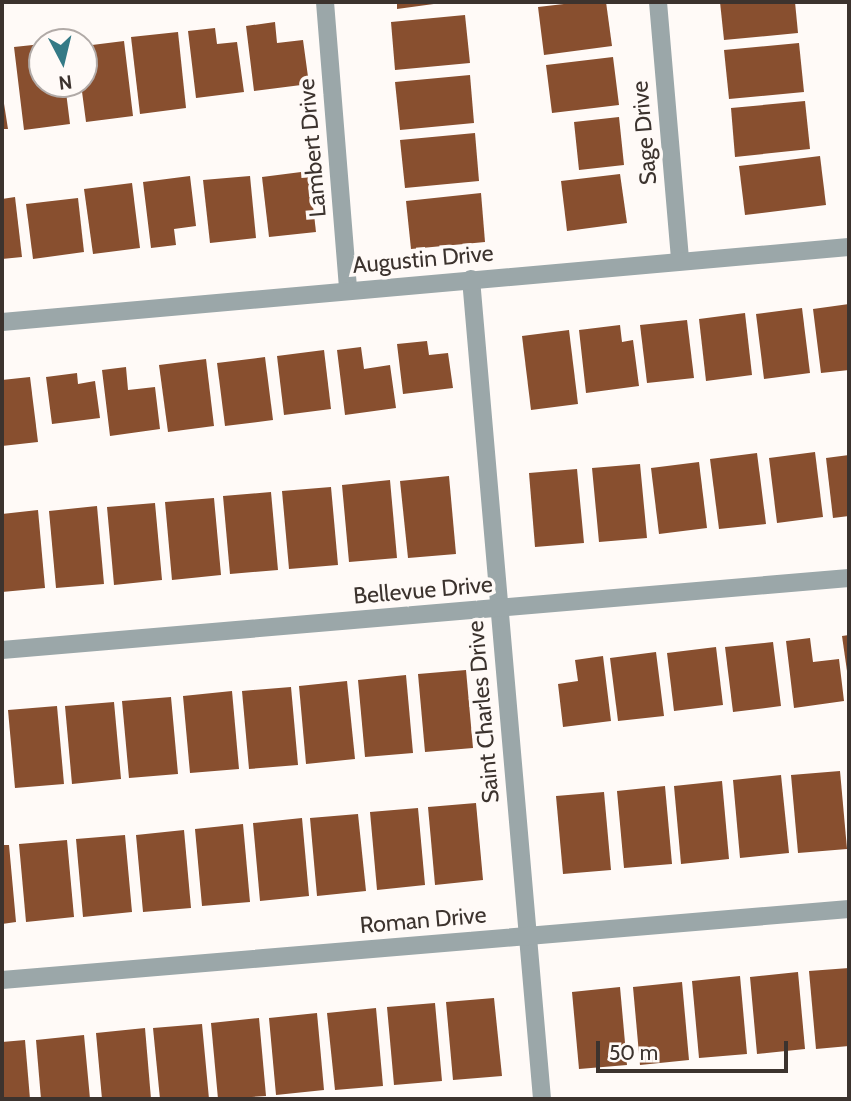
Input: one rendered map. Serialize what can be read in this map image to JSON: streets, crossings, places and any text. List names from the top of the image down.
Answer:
{
  "streets": {
    "street": [
      "Sage Drive",
      "Lambert Drive",
      "Augustin Drive",
      "Bellevue Drive",
      "Saint Charles Drive",
      "Roman Drive"
    ]
  },
  "crossings": [
    ["Sage Drive", "Augustin Drive"],
    ["Lambert Drive", "Augustin Drive"],
    ["Augustin Drive", "Saint Charles Drive"],
    ["Bellevue Drive", "Saint Charles Drive"],
    ["Saint Charles Drive", "Roman Drive"]
  ],
  "scale_bar": "50 m",
  "north": "bottom"
}
